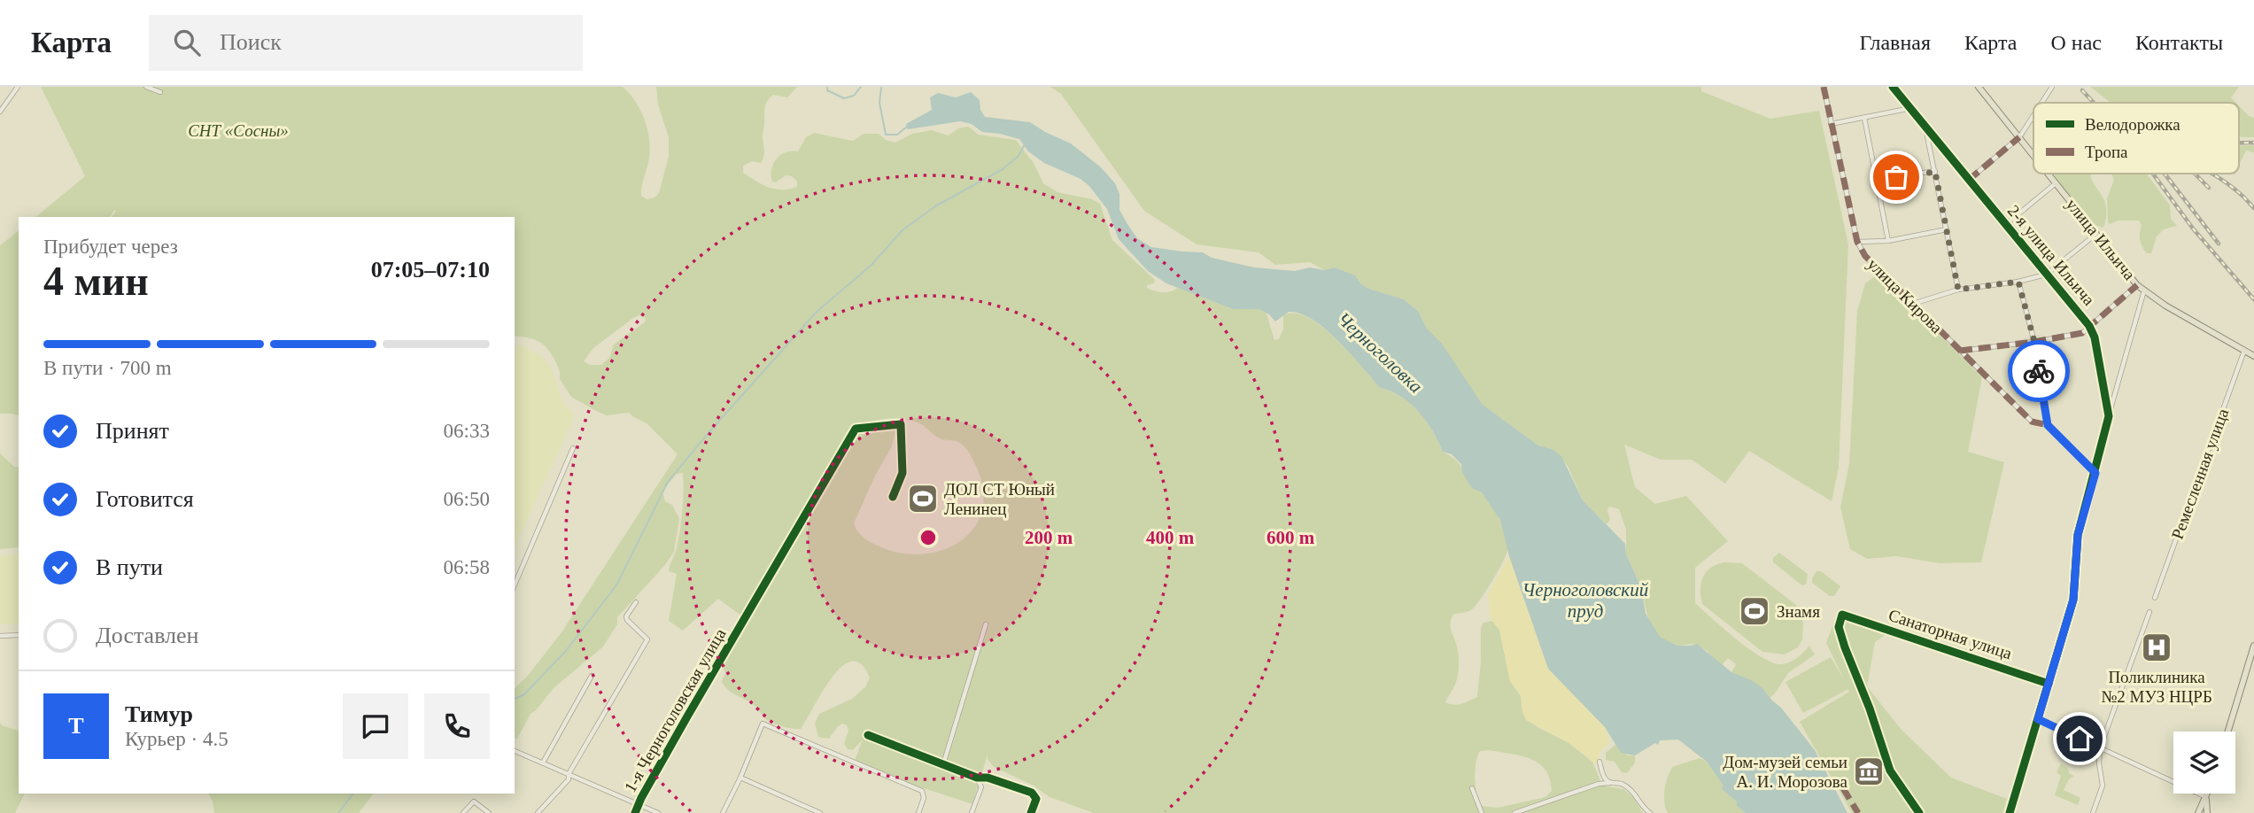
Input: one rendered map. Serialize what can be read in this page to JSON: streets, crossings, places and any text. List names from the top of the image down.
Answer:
{
  "streets": {
    "main road": ["улица Ильича"],
    "street": [
      "2-я улица Ильича",
      "улица Кирова",
      "Ремесленная улица",
      "Санаторная улица",
      "1-я Черноголовская улица"
    ]
  },
  "crossings": [
    ["улица Ильича", "Ремесленная улица"],
    ["2-я улица Ильича", "улица Кирова"],
    ["2-я улица Ильича", "Санаторная улица"]
  ],
  "water": ["Черноголовка", "Черноголовский пруд"],
  "parks": ["СНТ «Сосны»"],
  "places": {
    "sports": ["ДОЛ СТ Юный Ленинец", "Знамя"],
    "hospital": ["Поликлиника №2 МУЗ НЦРБ"],
    "museum": ["Дом-музей семьи А. И. Морозова"]
  },
  "legend": ["Велодорожка", "Тропа"],
  "page": {
    "header": "Карта",
    "search": "Поиск",
    "nav": [
      "Главная",
      "Карта",
      "О нас",
      "Контакты"
    ],
    "heading": ["4 мин", "Прибудет через", "07:05–07:10"],
    "panel": ["Тимур", "Курьер · 4.5"],
    "bar": "В пути · 700 m",
    "list": [
      ["Принят", "06:33"],
      ["Готовится", "06:50"],
      ["В пути", "06:58"],
      "Доставлен"
    ],
    "round": "Т"
  },
  "rings": ["200 m", "400 m", "600 m"]
}
